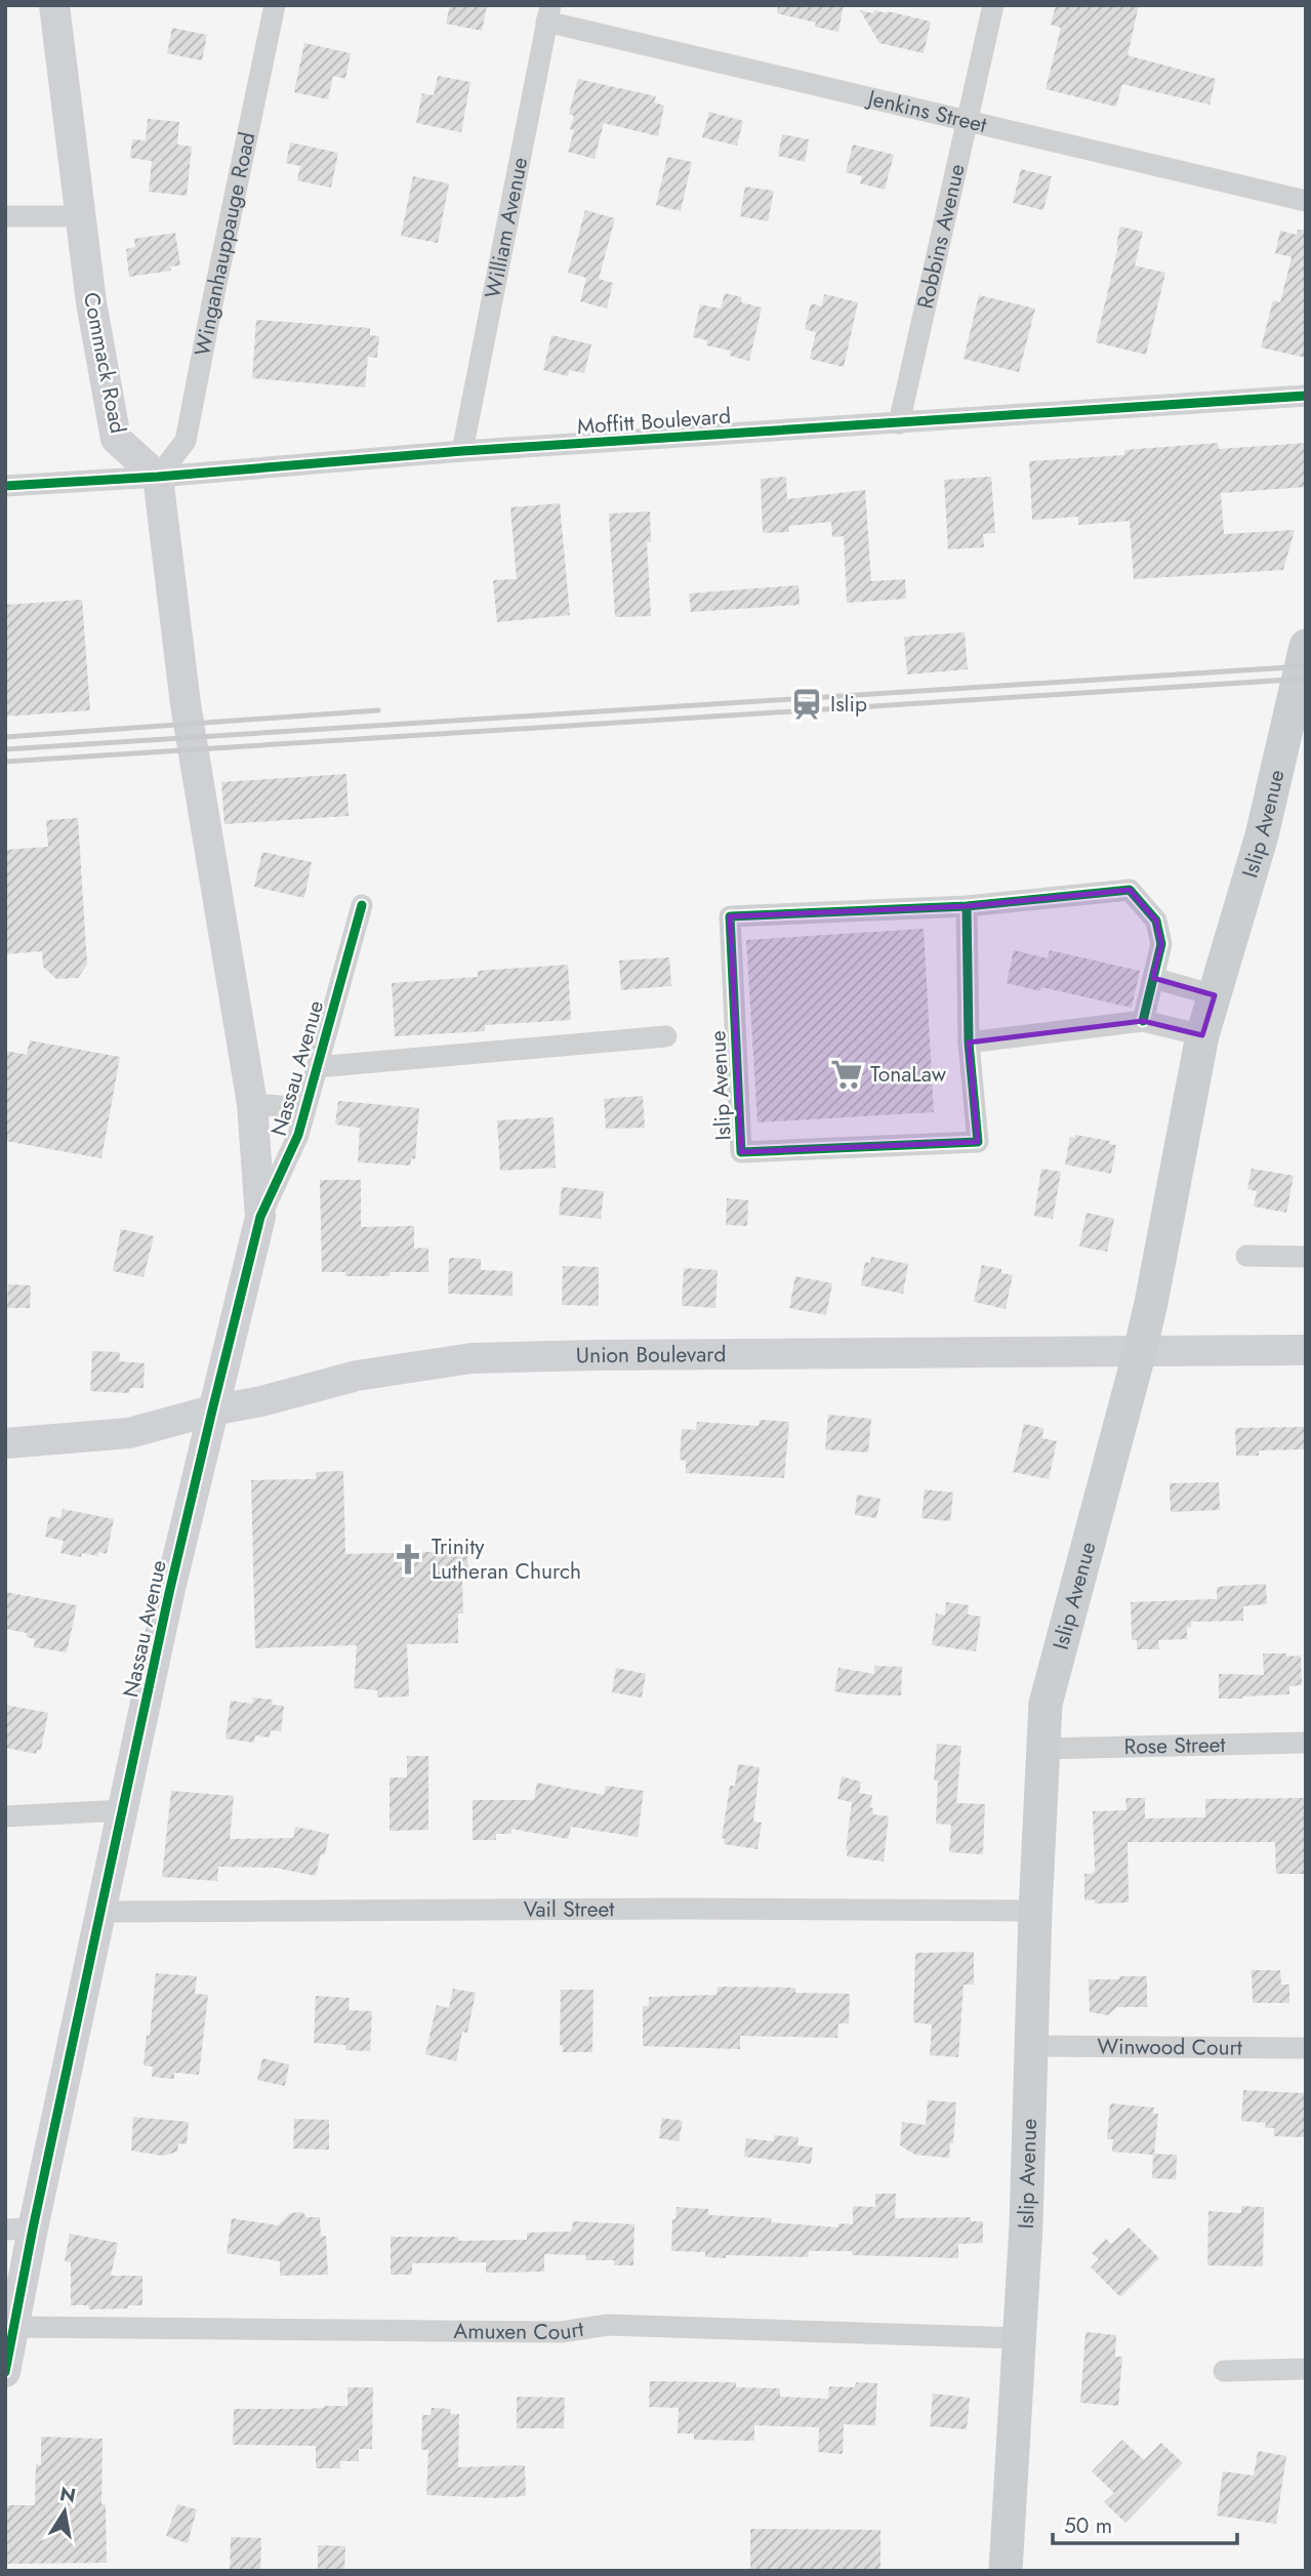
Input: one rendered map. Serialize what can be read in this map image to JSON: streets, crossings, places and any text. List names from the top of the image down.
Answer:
{
  "streets": {
    "main road": ["Islip Avenue"],
    "street": [
      "Jenkins Street",
      "William Avenue",
      "Robbins Avenue",
      "Winganhauppauge Road",
      "Commack Road",
      "Moffitt Boulevard",
      "Nassau Avenue",
      "Union Boulevard",
      "Rose Street",
      "Vail Street",
      "Winwood Court",
      "Amuxen Court"
    ]
  },
  "crossings": [
    ["Jenkins Street", "William Avenue"],
    ["Jenkins Street", "Robbins Avenue"],
    ["William Avenue", "Moffitt Boulevard"],
    ["Robbins Avenue", "Moffitt Boulevard"],
    ["Winganhauppauge Road", "Commack Road"],
    ["Winganhauppauge Road", "Moffitt Boulevard"],
    ["Winganhauppauge Road", "Nassau Avenue"],
    ["Commack Road", "Moffitt Boulevard"],
    ["Commack Road", "Nassau Avenue"],
    ["Moffitt Boulevard", "Nassau Avenue"],
    ["Islip Avenue", "Union Boulevard"],
    ["Islip Avenue", "Rose Street"],
    ["Islip Avenue", "Vail Street"],
    ["Islip Avenue", "Winwood Court"],
    ["Islip Avenue", "Amuxen Court"],
    ["Nassau Avenue", "Union Boulevard"],
    ["Nassau Avenue", "Vail Street"],
    ["Nassau Avenue", "Amuxen Court"]
  ],
  "places": {
    "station": ["Islip"],
    "supermarket": ["TonaLaw"],
    "church": ["Trinity Lutheran Church"]
  },
  "scale_bar": "50 m",
  "north": "top"
}
